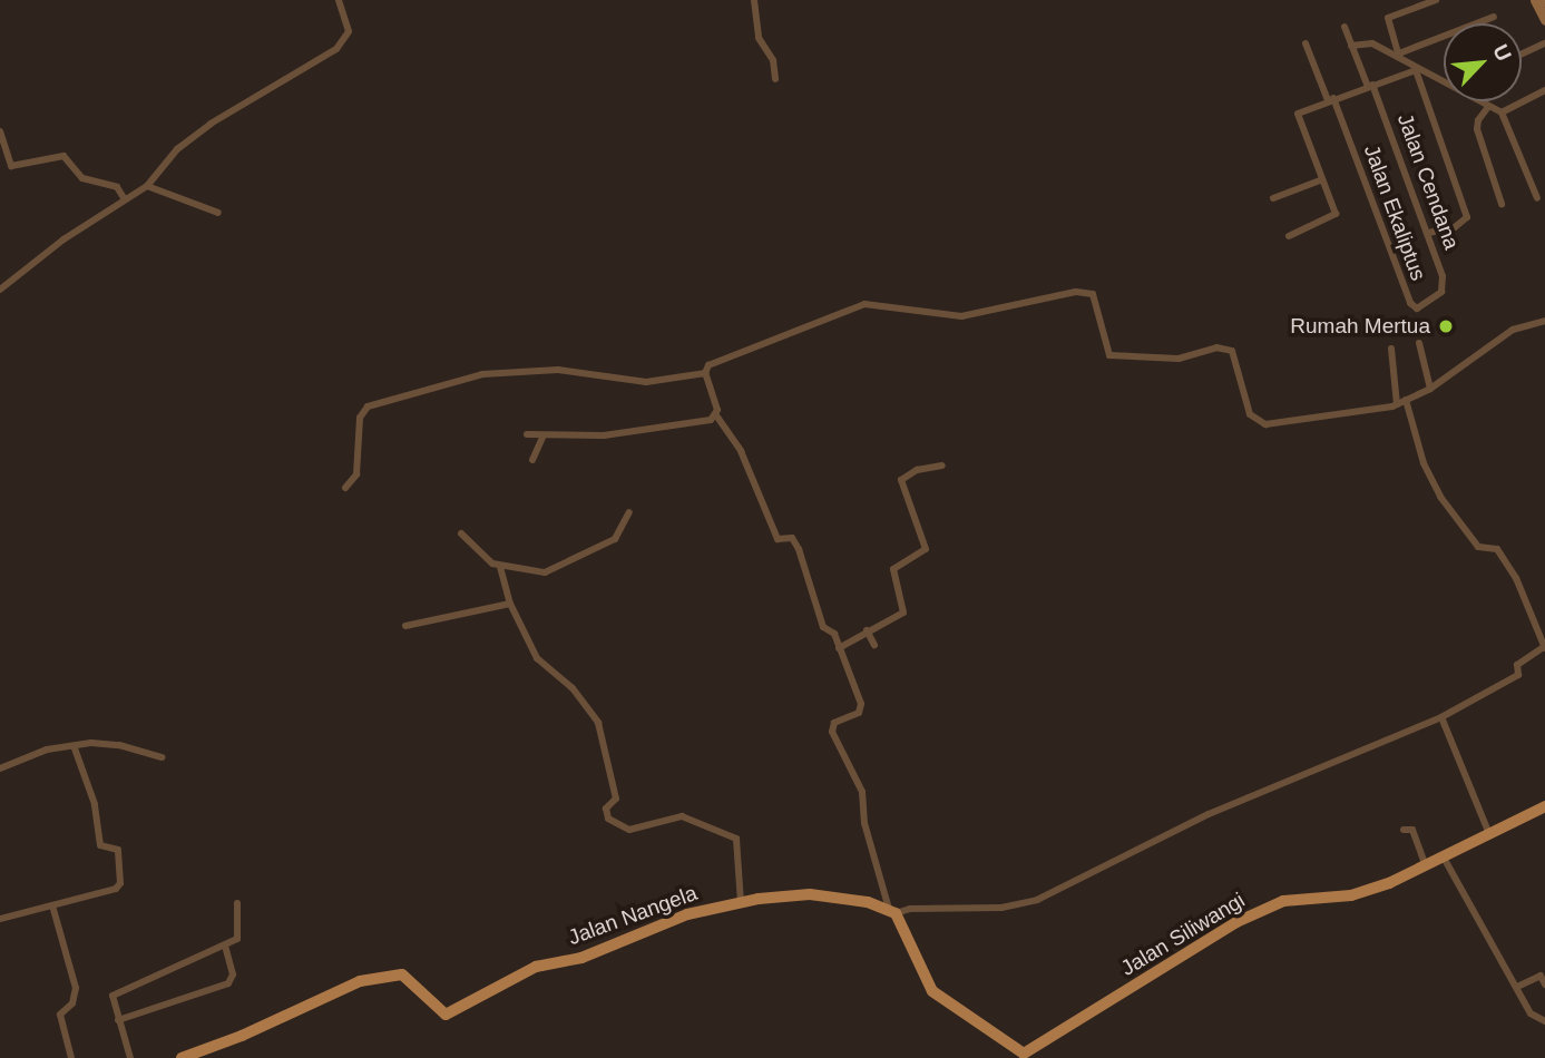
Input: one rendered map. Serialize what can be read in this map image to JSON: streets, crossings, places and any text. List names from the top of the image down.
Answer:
{
  "streets": {
    "main road": ["Jalan Nangela", "Jalan Siliwangi"],
    "street": ["Jalan Cendana", "Jalan Ekaliptus"]
  },
  "crossings": [
    ["Jalan Cendana", "Jalan Ekaliptus"]
  ],
  "places": ["Rumah Mertua"],
  "north": "top right"
}
